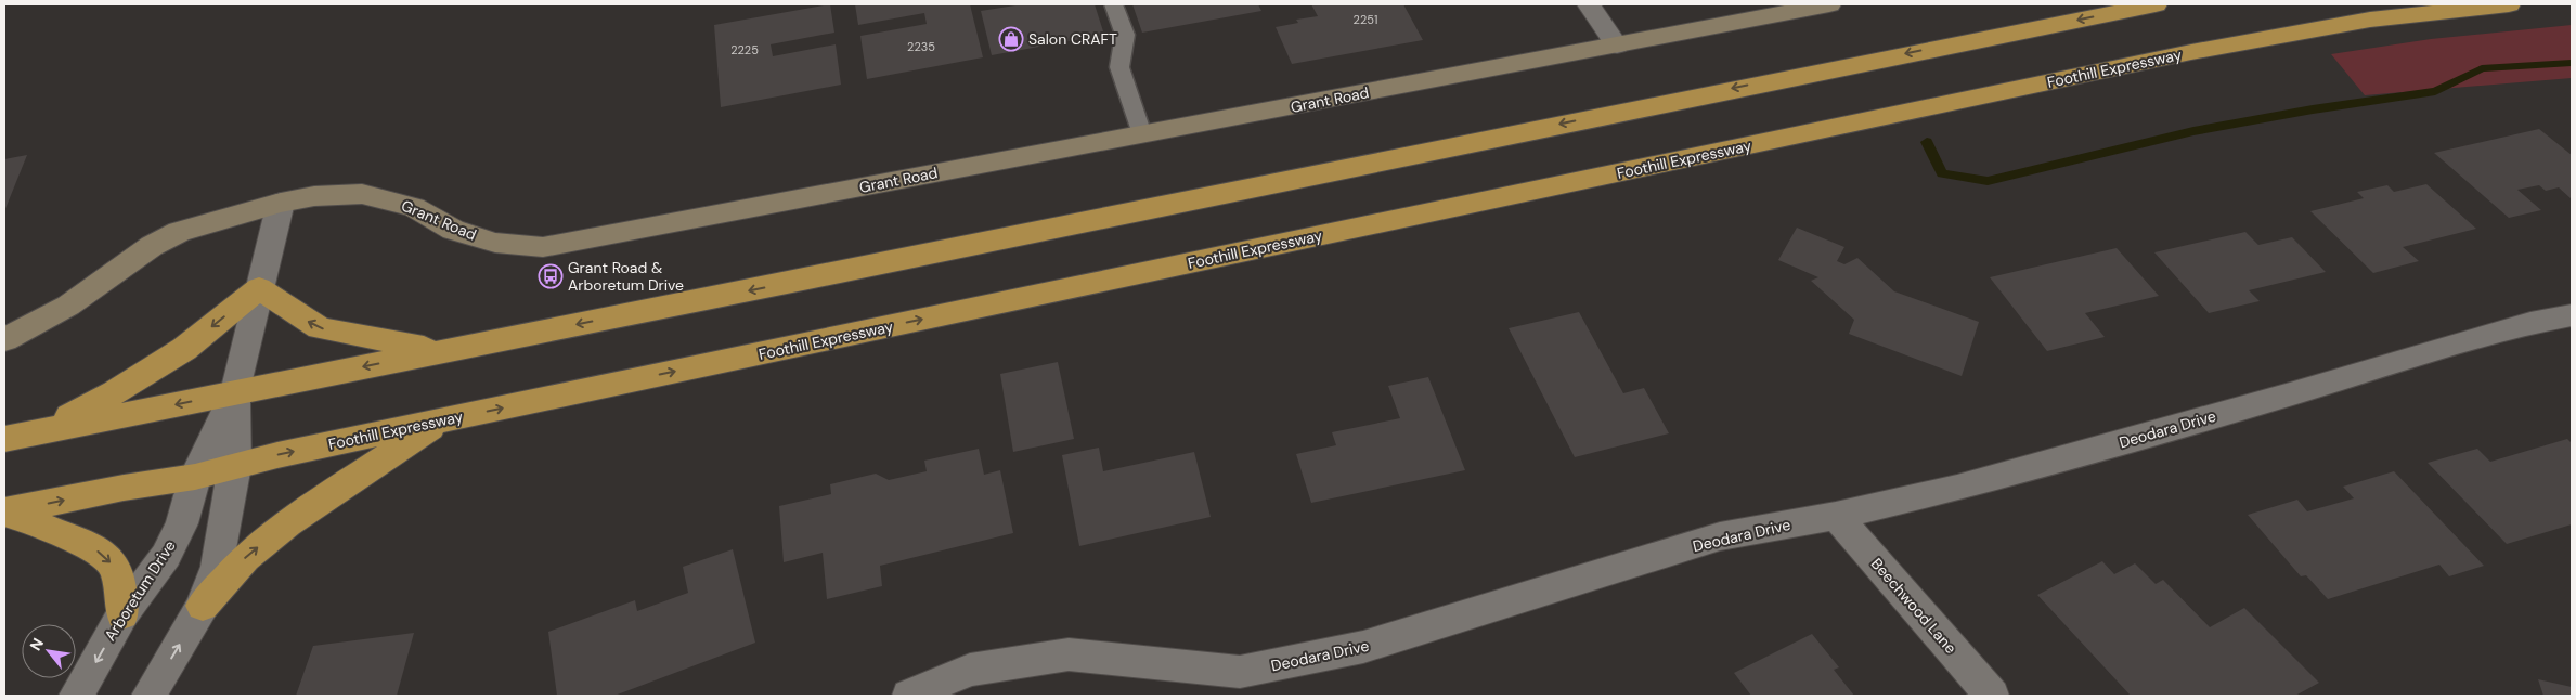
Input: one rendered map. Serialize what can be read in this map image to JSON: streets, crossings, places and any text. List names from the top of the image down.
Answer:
{
  "streets": {
    "highway": ["Foothill Expressway"],
    "street": [
      "Grant Road",
      "Deodara Drive",
      "Arboretum Drive",
      "Beechwood Lane"
    ]
  },
  "crossings": [
    ["Foothill Expressway", "Arboretum Drive"],
    ["Grant Road", "Arboretum Drive"],
    ["Deodara Drive", "Beechwood Lane"]
  ],
  "places": {
    "shop": ["Salon CRAFT"],
    "bus stop": ["Grant Road & Arboretum Drive"]
  },
  "house_numbers": ["2251", "2235", "2225"],
  "north": "top left"
}
